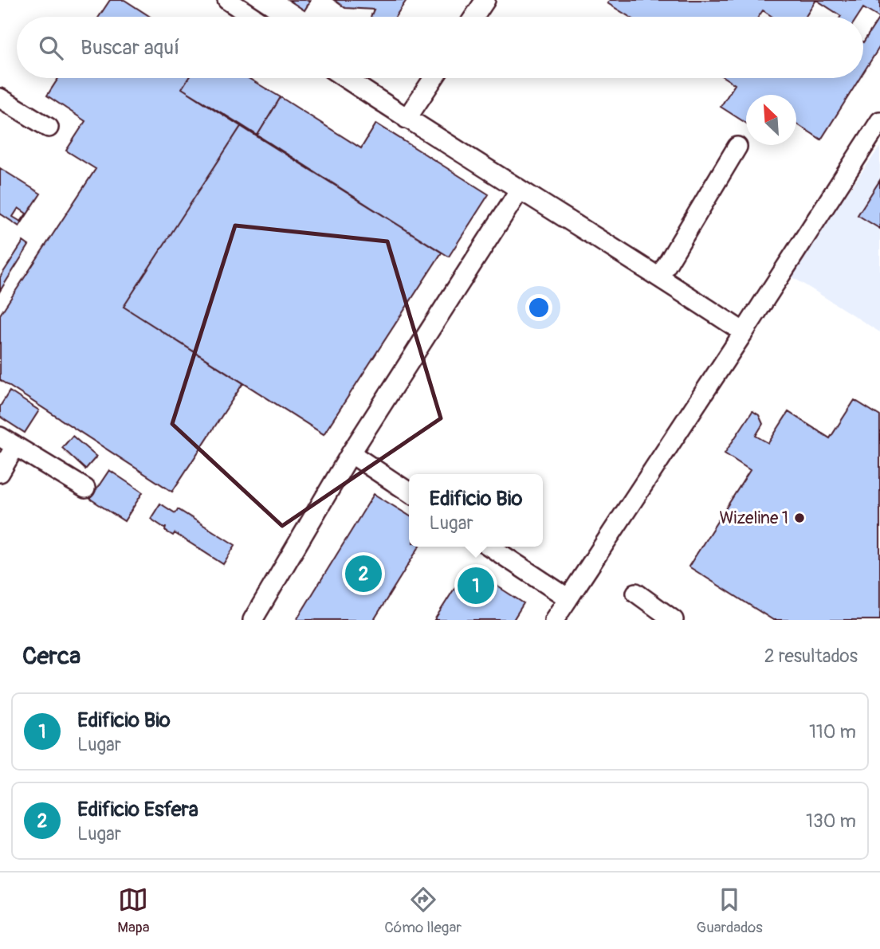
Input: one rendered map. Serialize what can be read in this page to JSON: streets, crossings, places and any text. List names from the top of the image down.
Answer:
{
  "places": ["Wizeline 1"],
  "north": "top left",
  "page": {
    "search": "Buscar aquí",
    "popup": ["Edificio Bio", "Lugar"],
    "pins": ["2", "1"],
    "heading": ["Cerca", "2 resultados"],
    "list": [
      {
        "mark": "1",
        "name": "Edificio Bio",
        "note": "Lugar",
        "value": "110 m"
      },
      {
        "mark": "2",
        "name": "Edificio Esfera",
        "note": "Lugar",
        "value": "130 m"
      }
    ],
    "nav": ["Mapa", "Cómo llegar", "Guardados"]
  }
}
